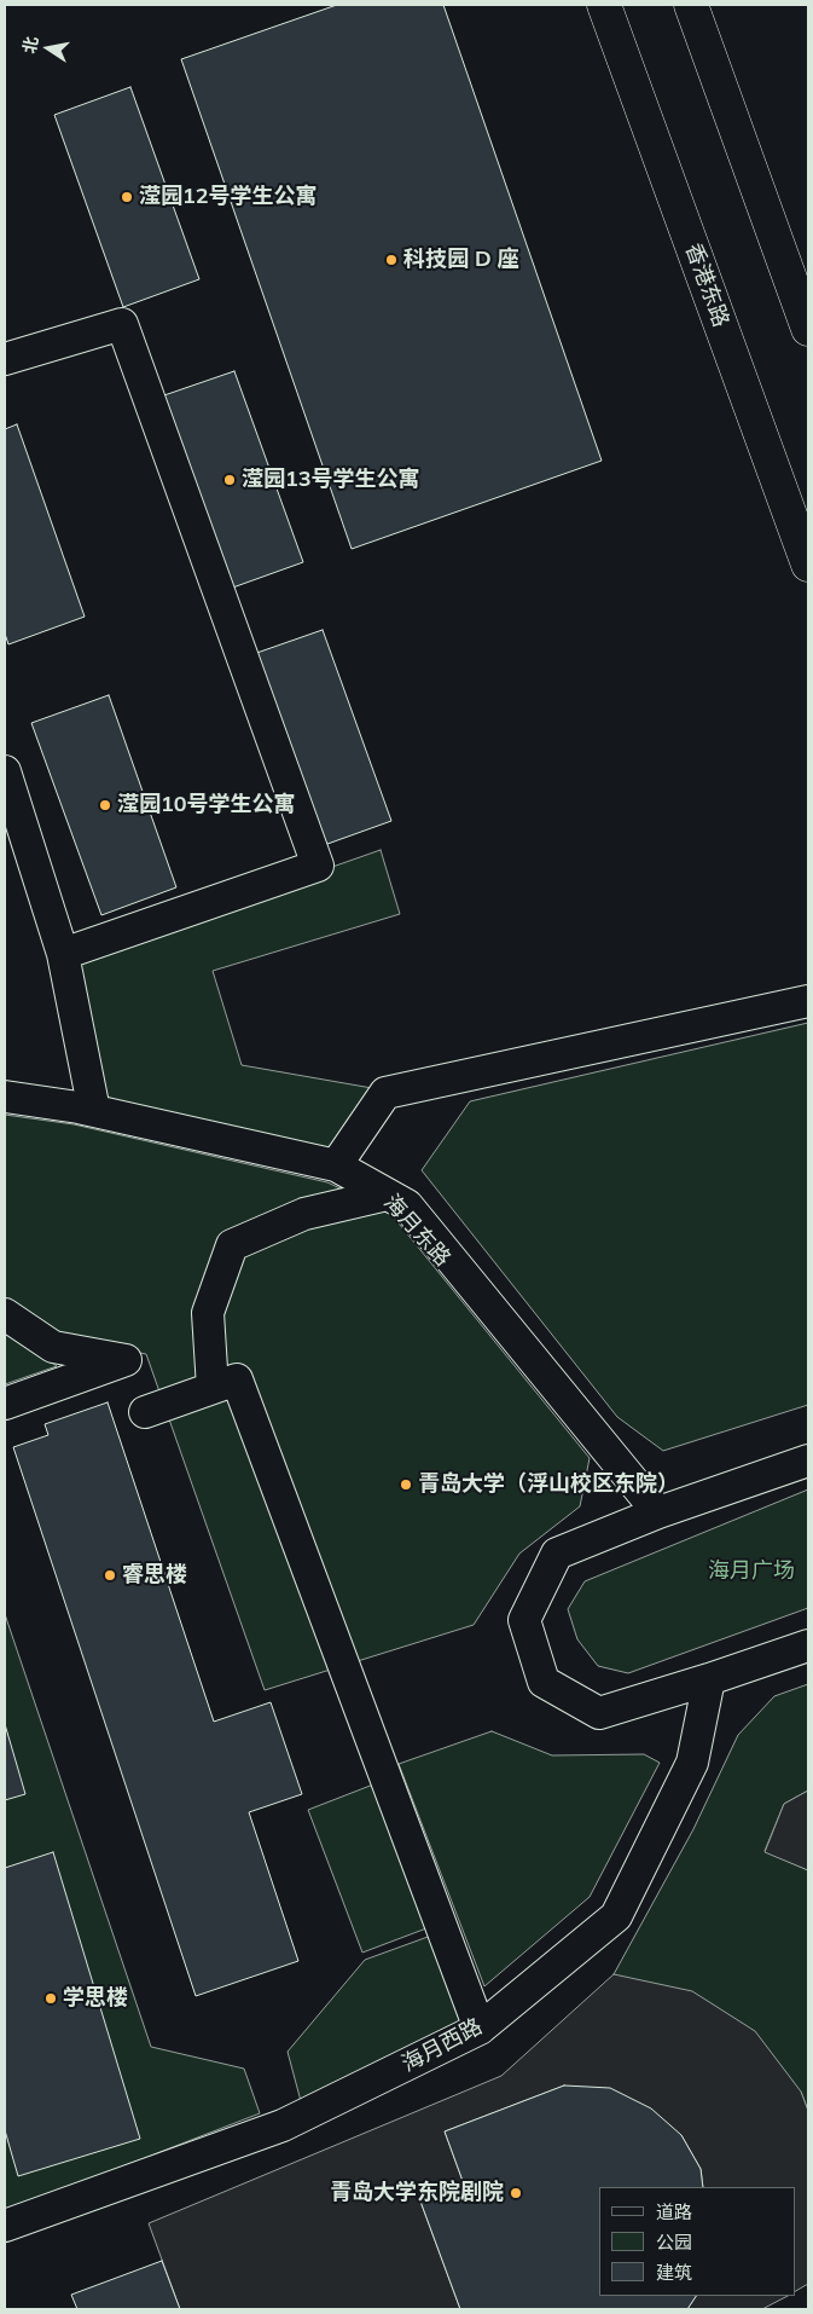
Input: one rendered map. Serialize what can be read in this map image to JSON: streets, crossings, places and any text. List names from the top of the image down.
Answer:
{
  "streets": {
    "main road": ["香港东路"],
    "street": ["海月东路", "海月西路"]
  },
  "parks": ["海月广场"],
  "places": [
    "滢园12号学生公寓",
    "科技园 D 座",
    "滢园13号学生公寓",
    "滢园10号学生公寓",
    "青岛大学（浮山校区东院）",
    "睿思楼",
    "学思楼",
    "青岛大学东院剧院"
  ],
  "legend": ["道路", "公园", "建筑"],
  "north": "left"
}
